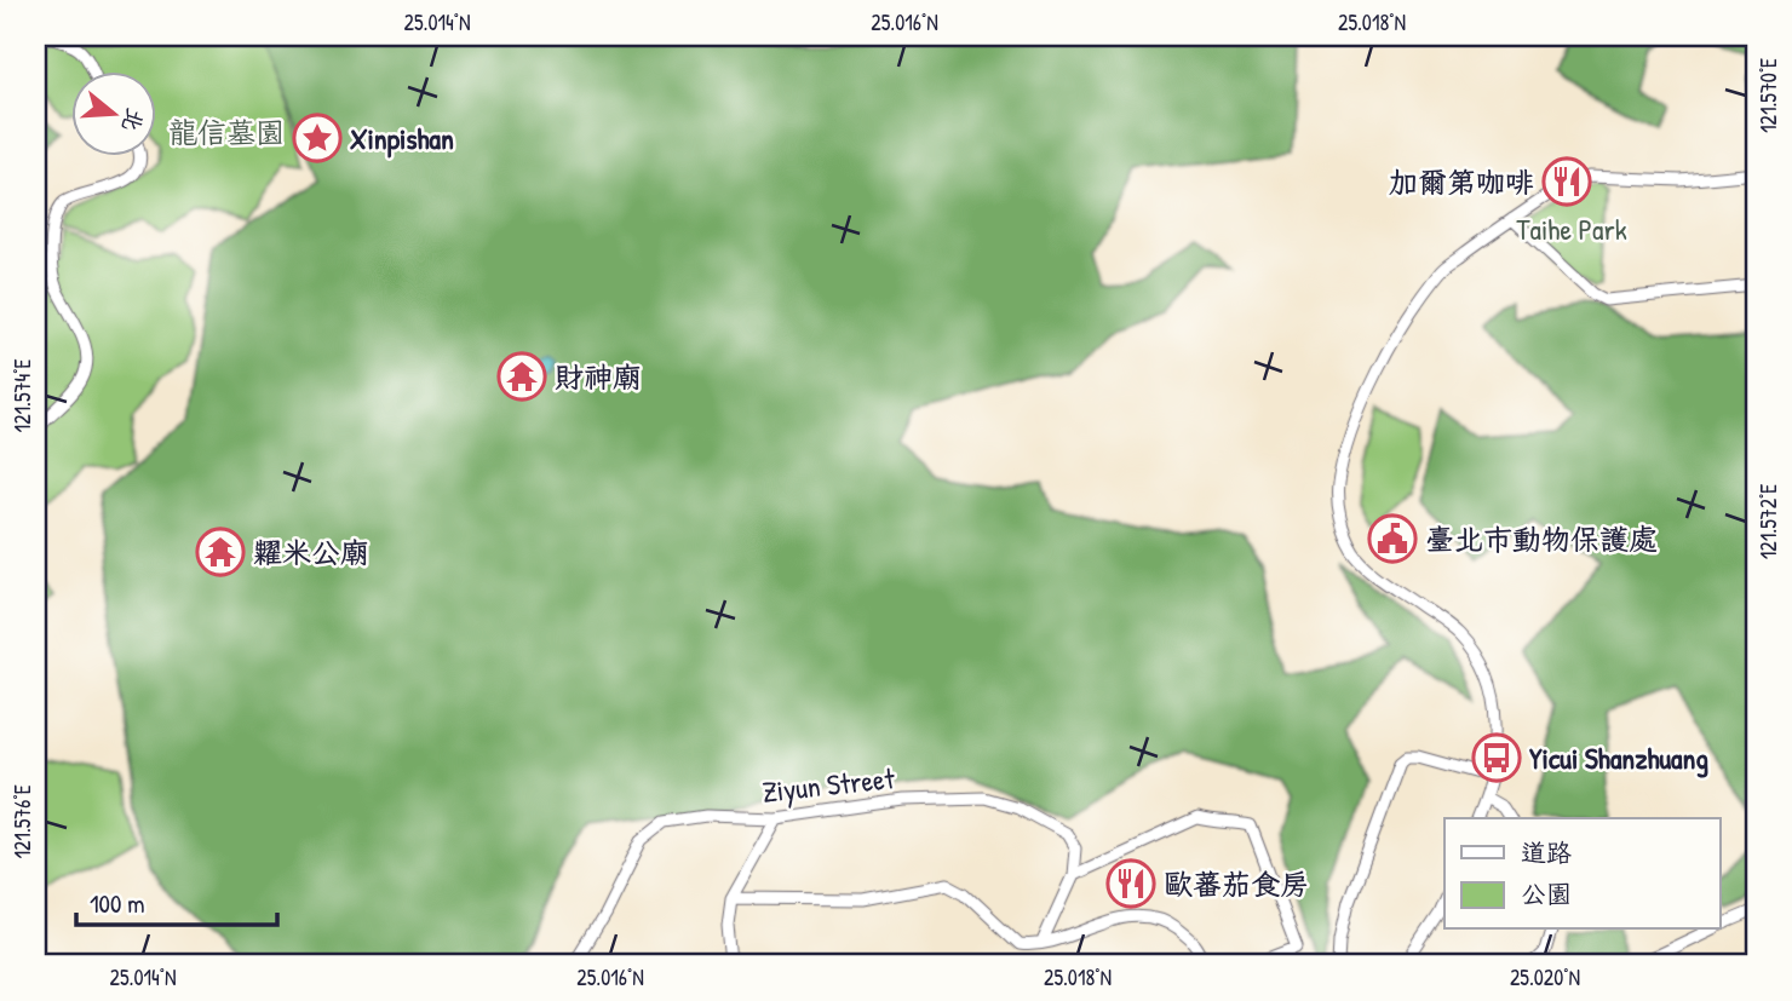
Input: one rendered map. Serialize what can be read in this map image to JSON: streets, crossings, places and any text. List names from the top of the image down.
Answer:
{
  "streets": {
    "street": ["Ziyun Street"]
  },
  "parks": ["龍信墓園", "Taihe Park"],
  "places": {
    "place": ["Xinpishan"],
    "restaurant": ["加爾第咖啡", "歐蕃茄食房"],
    "temple": ["財神廟", "糶米公廟"],
    "public building": ["臺北市動物保護處"],
    "bus stop": ["Yicui Shanzhuang"]
  },
  "legend": ["道路", "公園"],
  "scale_bar": "100 m",
  "north": "right",
  "coordinates": [
    "25.014°N",
    "25.016°N",
    "25.018°N",
    "121.570°E",
    "121.574°E",
    "121.572°E",
    "121.576°E",
    "25.020°N"
  ]
}
